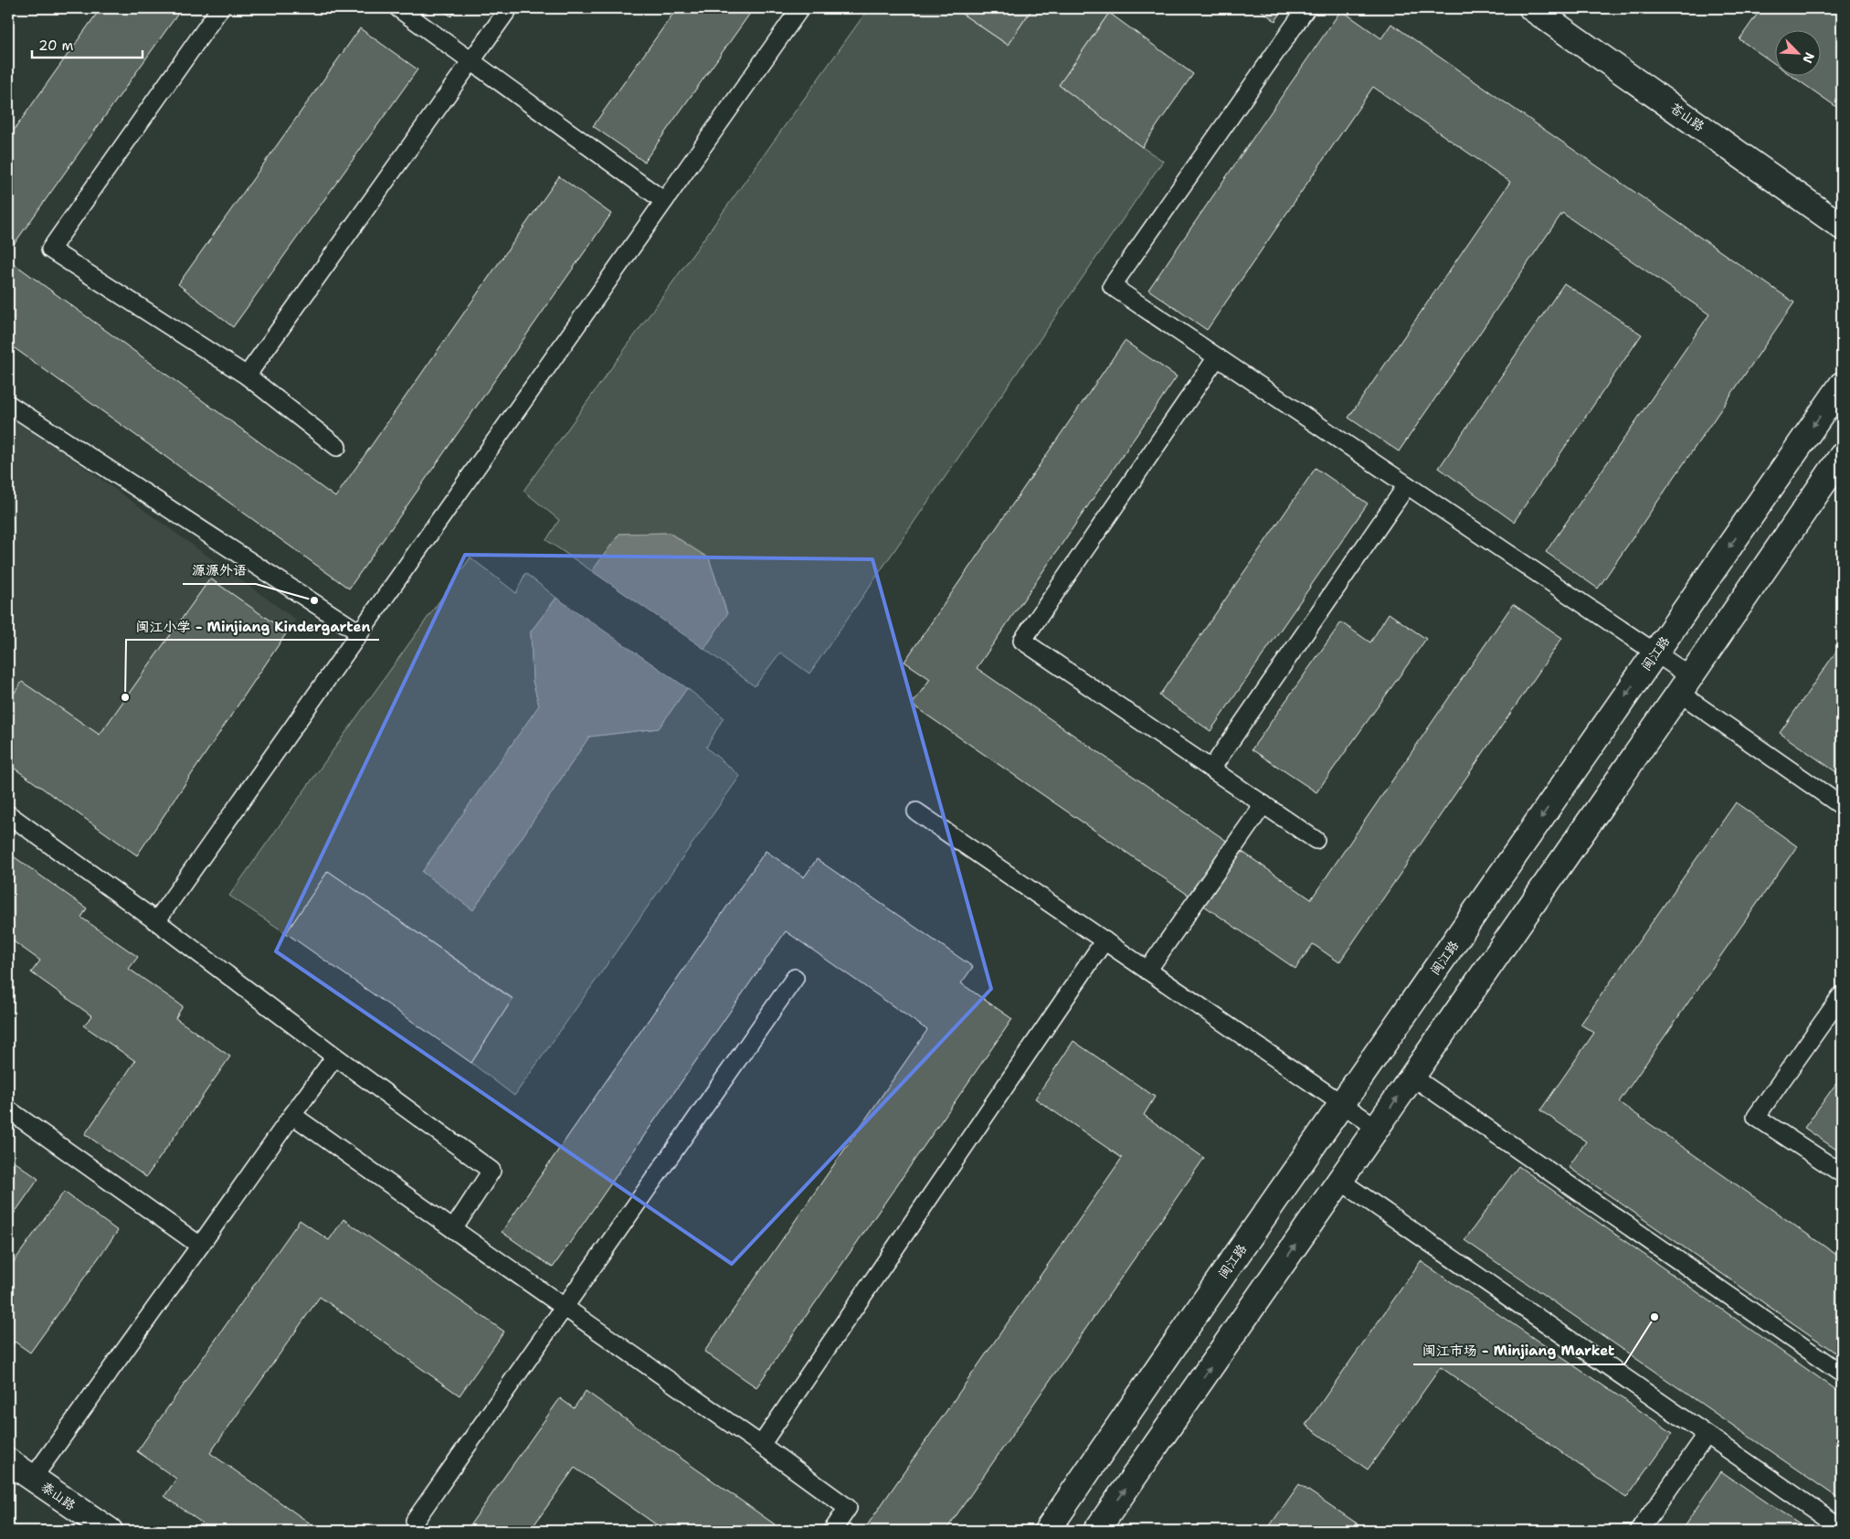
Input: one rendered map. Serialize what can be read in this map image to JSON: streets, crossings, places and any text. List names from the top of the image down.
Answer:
{
  "streets": {
    "main road": ["苍山路", "闽江路", "泰山路"]
  },
  "places": ["源源外语", "闽江小学 - Minjiang Kindergarten", "闽江市场 - Minjiang Market"],
  "scale_bar": "20 m",
  "north": "bottom right"
}
